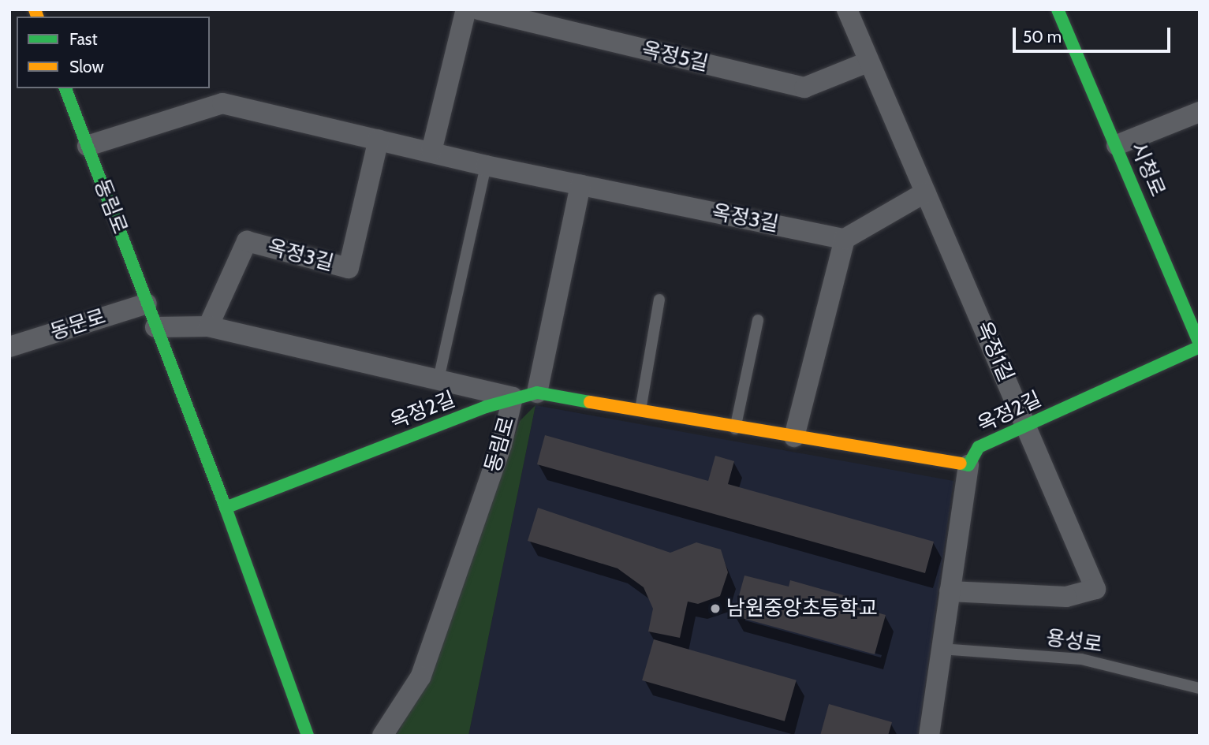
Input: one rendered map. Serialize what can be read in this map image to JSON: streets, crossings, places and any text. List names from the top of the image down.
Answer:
{
  "streets": {
    "street": [
      "옥정5길",
      "시청로",
      "동림로",
      "옥정3길",
      "동문로",
      "옥정1길",
      "옥정2길"
    ],
    "lane": ["용성로"]
  },
  "crossings": [
    ["옥정5길", "옥정1길"],
    ["시청로", "옥정2길"],
    ["동림로", "옥정3길"],
    ["동림로", "동문로"],
    ["동림로", "옥정2길"],
    ["옥정1길", "옥정2길"]
  ],
  "places": ["남원중앙초등학교"],
  "legend": ["Fast", "Slow"],
  "scale_bar": "50 m"
}
